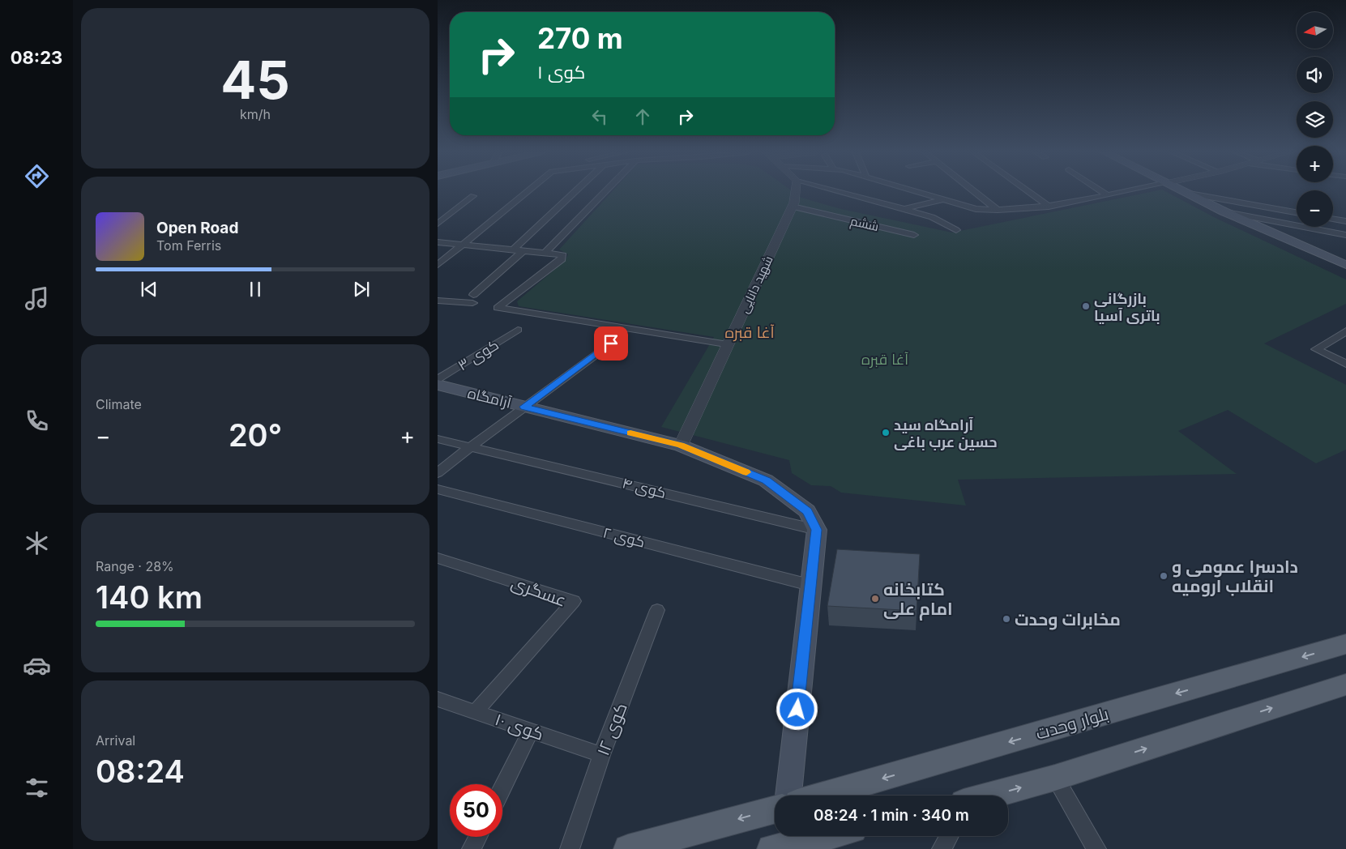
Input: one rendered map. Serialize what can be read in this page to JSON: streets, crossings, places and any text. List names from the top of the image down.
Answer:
{
  "streets": {
    "main road": ["آرامگاه", "بلوار وحدت"],
    "street": [
      "ششم",
      "شهید دانایی",
      "کوی ۳",
      "کوی ۴",
      "کوی ۲",
      "عسگری",
      "کوی ۱۰",
      "کوی ۱۲"
    ]
  },
  "crossings": [
    ["ششم", "شهید دانایی"],
    ["شهید دانایی", "آرامگاه"],
    ["آرامگاه", "کوی ۴"],
    ["عسگری", "کوی ۱۰"],
    ["کوی ۱۰", "کوی ۱۲"]
  ],
  "districts": ["آغا قبره"],
  "parks": ["آغا قبره"],
  "places": [
    "بازرگانی باتری آسیا",
    "آرامگاه سید حسین عرب باغی",
    "دادسرا عمومی و انقلاب ارومیه",
    "کتابخانه امام علی",
    "مخابرات وحدت"
  ],
  "north": "left",
  "page": {
    "tabs": "08:23",
    "tile": [
      ["45", "km/h"],
      "Climate",
      ["Range · 28%", "140 km"],
      ["Arrival", "08:24"]
    ],
    "map_buttons": ["+", "−"],
    "turn": ["270 m", "کوی ۱"],
    "song": ["Open Road", "Tom Ferris"],
    "heat": ["−", "20°", "+"],
    "limit": "50",
    "trip": "08:24 · 1 min · 340 m"
  }
}
